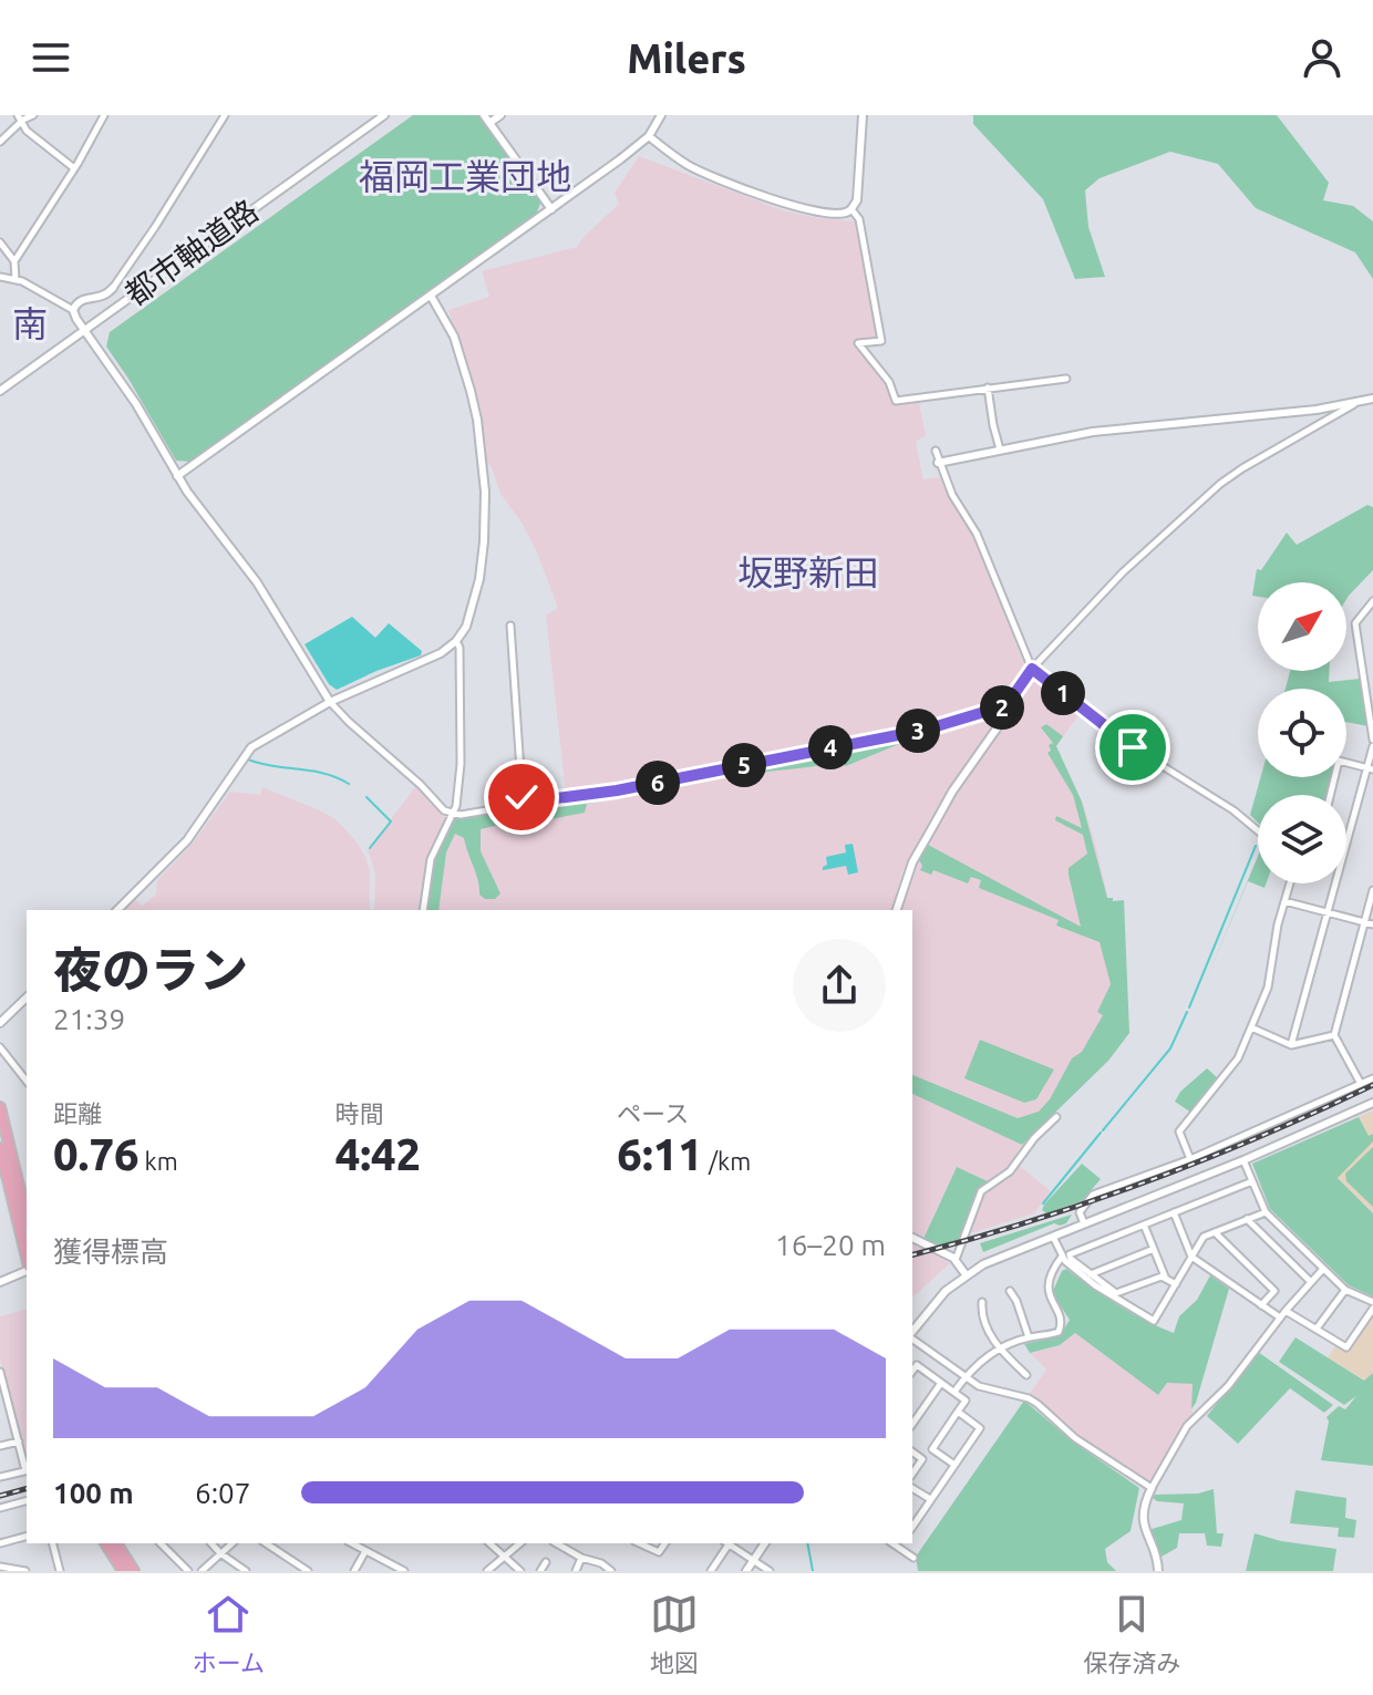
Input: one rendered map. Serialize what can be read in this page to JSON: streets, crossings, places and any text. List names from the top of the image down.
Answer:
{
  "streets": {
    "street": ["都市軸道路"]
  },
  "districts": ["福岡工業団地", "南", "坂野新田"],
  "north": "top right",
  "page": {
    "header": "Milers",
    "pins": [
      "1",
      "2",
      "3",
      "4",
      "5",
      "6"
    ],
    "heading": ["夜のラン", "21:39"],
    "stats": [
      ["距離", "0.76 km"],
      ["時間", "4:42"],
      ["ペース", "6:11 /km"]
    ],
    "chart": ["獲得標高", "16–20 m"],
    "list": [
      {
        "name": "100 m",
        "note": "6:07"
      }
    ],
    "tabs": ["ホーム", "地図", "保存済み"]
  }
}
